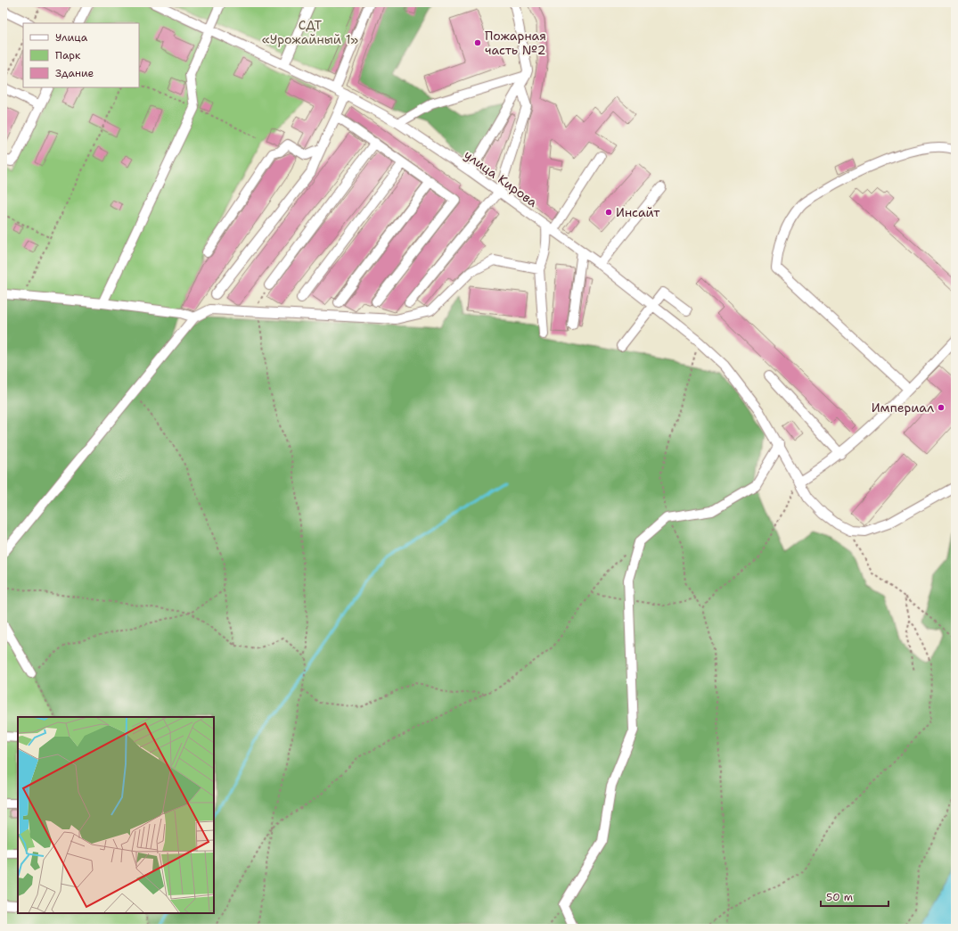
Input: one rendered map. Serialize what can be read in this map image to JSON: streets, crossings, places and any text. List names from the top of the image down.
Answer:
{
  "streets": {
    "street": ["улица Кирова"]
  },
  "parks": ["СДТ «Урожайный 1»"],
  "places": ["Пожарная часть №2", "Инсайт", "Империал"],
  "legend": ["Улица", "Парк", "Здание"],
  "scale_bar": "50 m"
}
